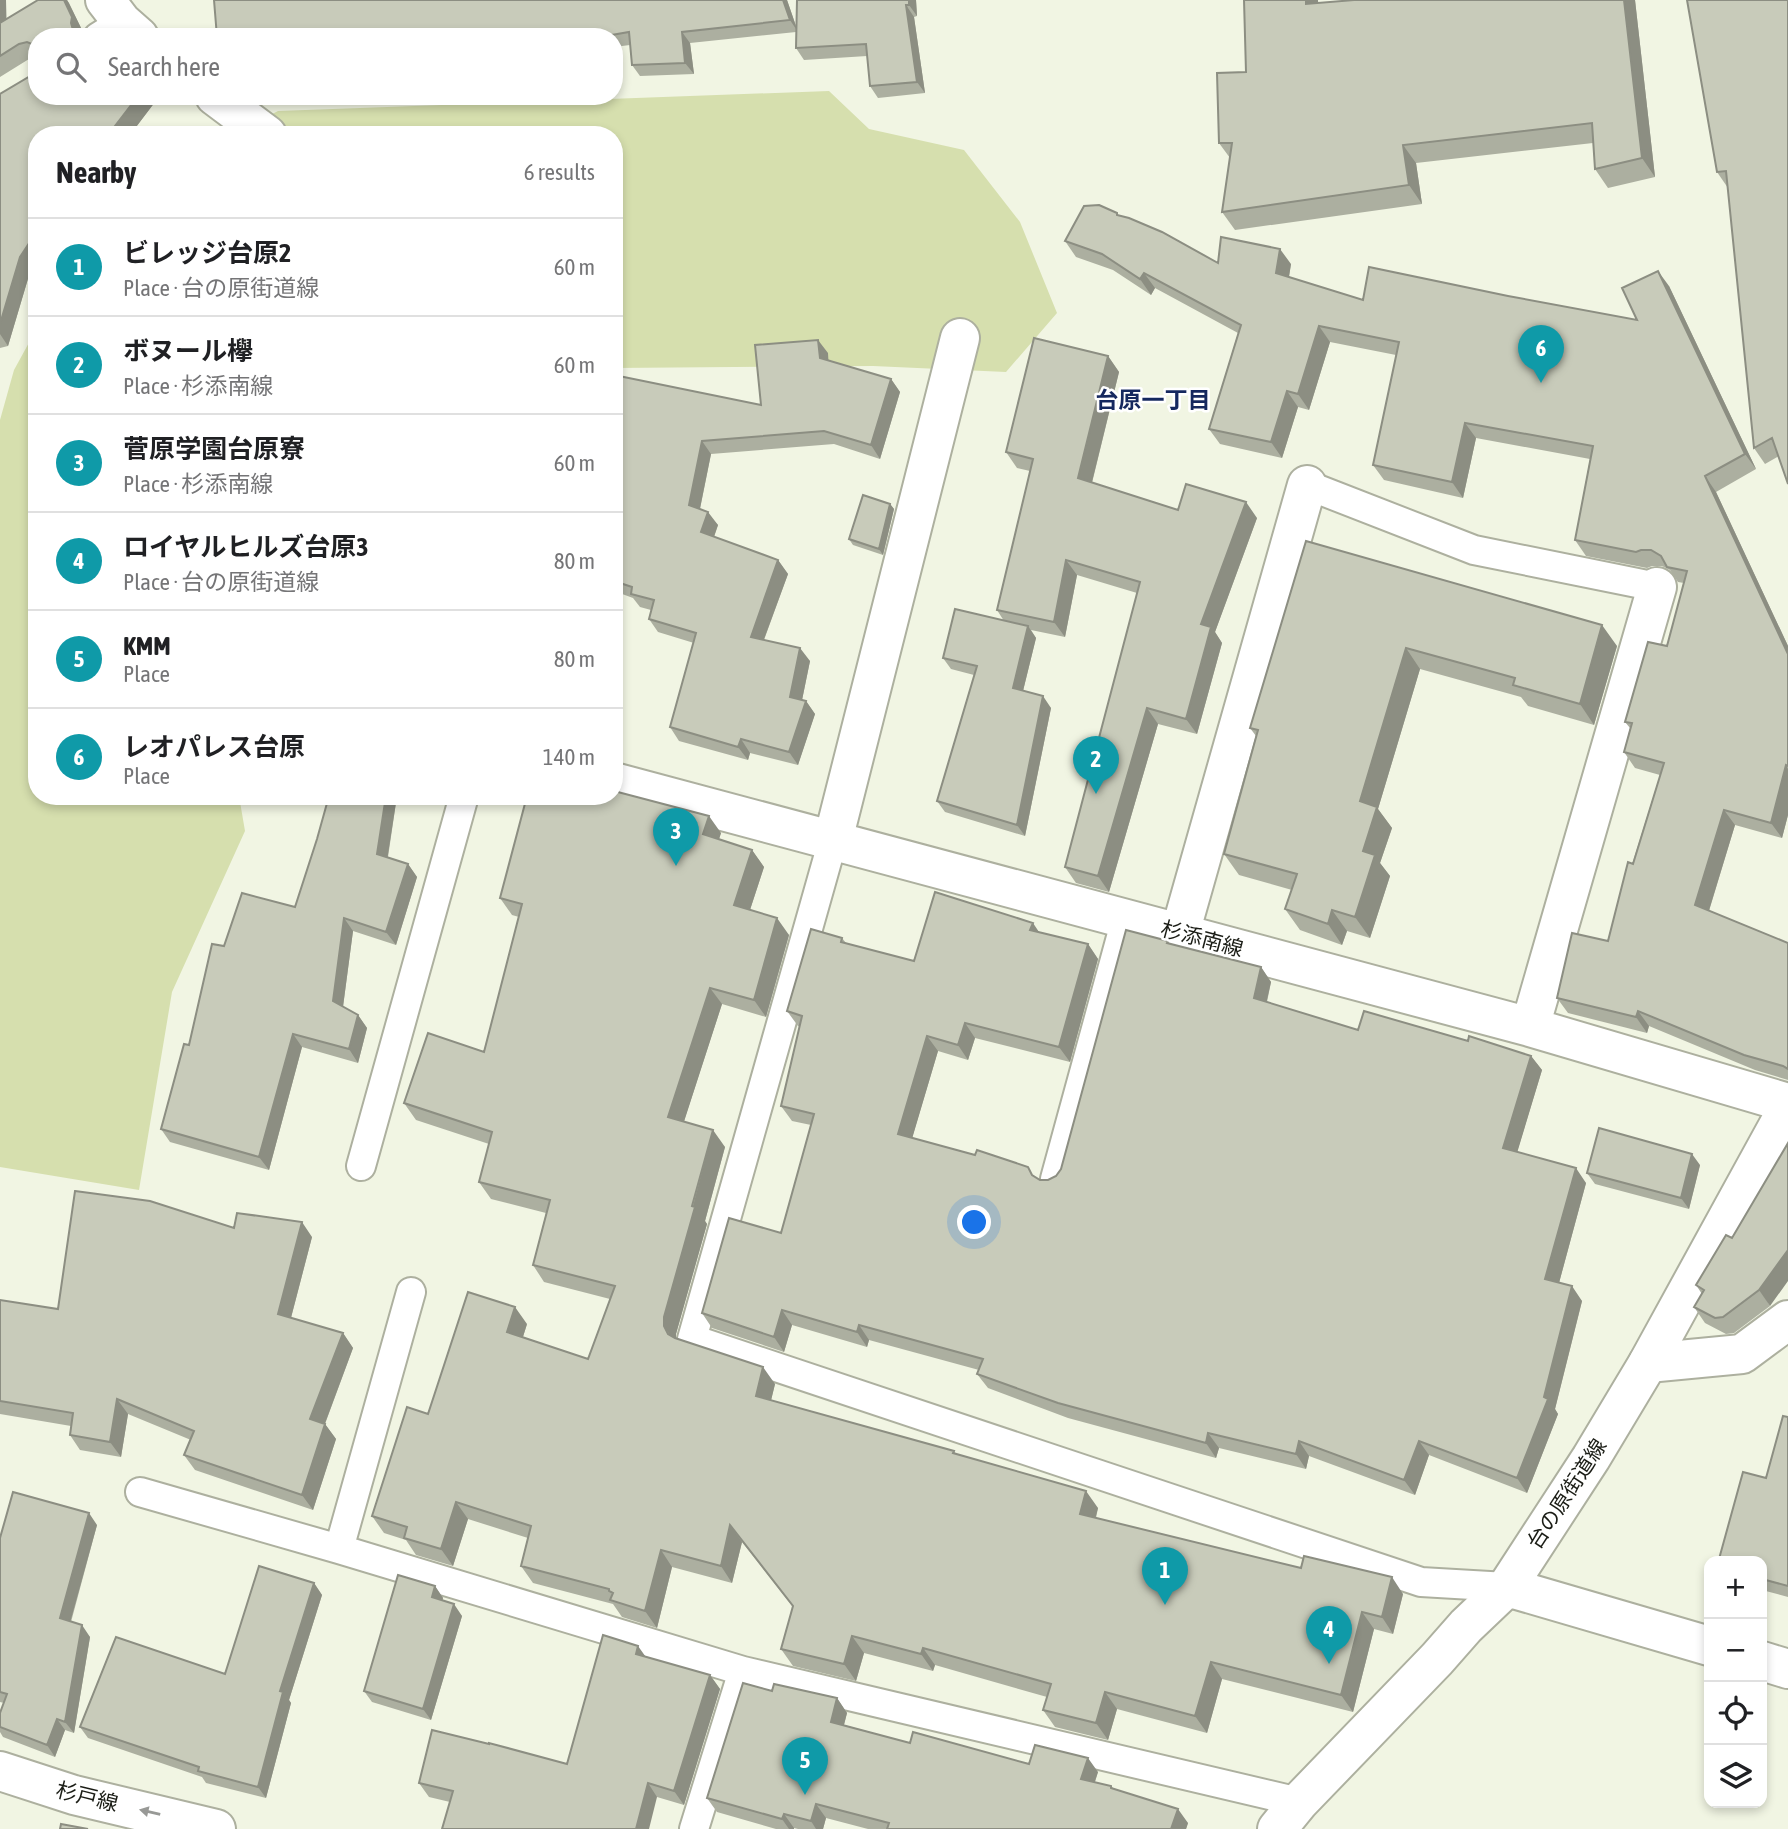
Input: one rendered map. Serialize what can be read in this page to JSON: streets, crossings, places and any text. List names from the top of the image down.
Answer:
{
  "streets": {
    "street": ["杉添南線", "台の原街道線", "杉戸線"]
  },
  "crossings": [
    ["杉添南線", "台の原街道線"]
  ],
  "one_way": ["杉戸線"],
  "districts": ["台原一丁目"],
  "page": {
    "search": "Search here",
    "heading": ["Nearby", "6 results"],
    "list": [
      {
        "mark": "1",
        "name": "ビレッジ台原2",
        "note": "Place · 台の原街道線",
        "value": "60 m"
      },
      {
        "mark": "2",
        "name": "ボヌール欅",
        "note": "Place · 杉添南線",
        "value": "60 m"
      },
      {
        "mark": "3",
        "name": "菅原学園台原寮",
        "note": "Place · 杉添南線",
        "value": "60 m"
      },
      {
        "mark": "4",
        "name": "ロイヤルヒルズ台原3",
        "note": "Place · 台の原街道線",
        "value": "80 m"
      },
      {
        "mark": "5",
        "name": "KMM",
        "note": "Place",
        "value": "80 m"
      },
      {
        "mark": "6",
        "name": "レオパレス台原",
        "note": "Place",
        "value": "140 m"
      }
    ],
    "pins": [
      "6",
      "2",
      "3",
      "1",
      "4",
      "5"
    ],
    "map_buttons": ["+", "−"]
  }
}
